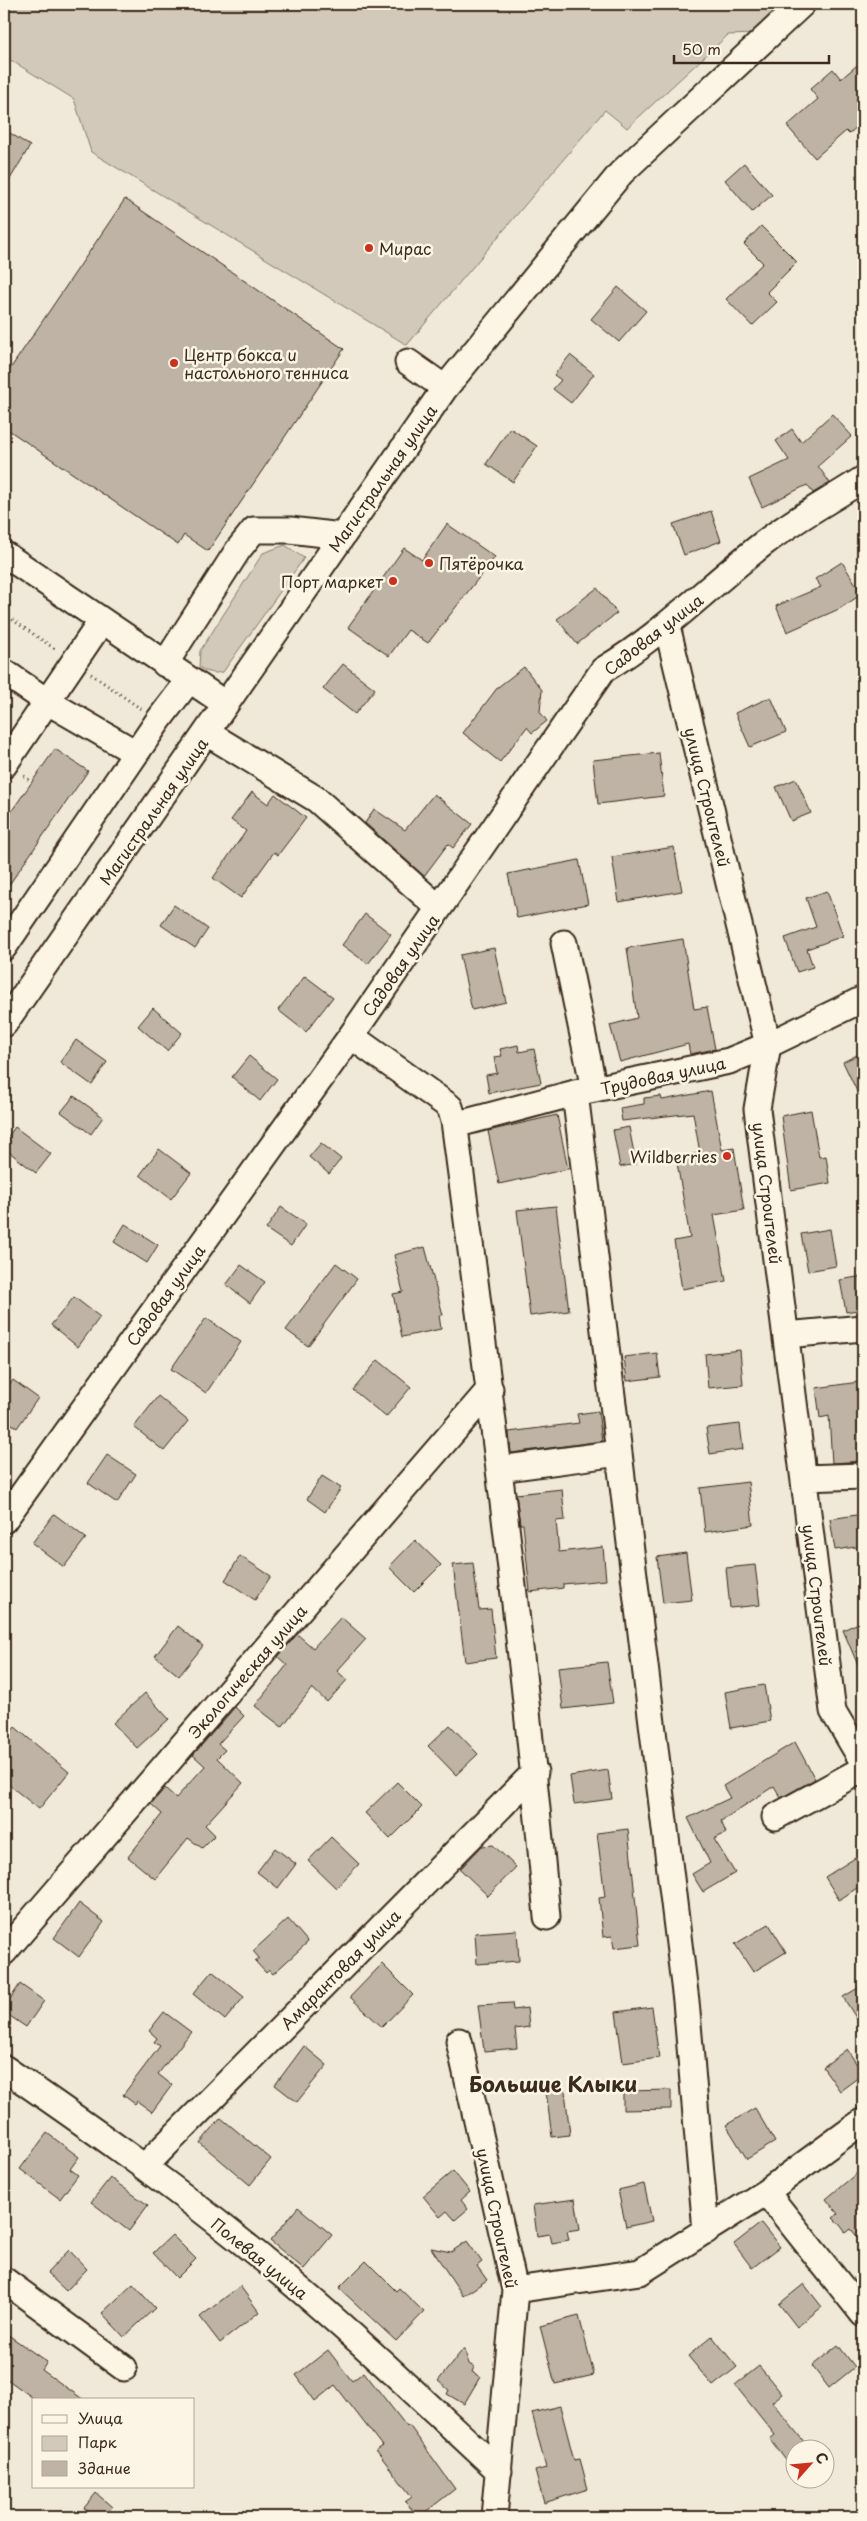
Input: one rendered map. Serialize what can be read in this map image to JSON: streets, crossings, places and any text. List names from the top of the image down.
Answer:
{
  "streets": {
    "street": [
      "Магистральная улица",
      "Садовая улица",
      "улица Строителей",
      "Трудовая улица",
      "Экологическая улица",
      "Амарантовая улица",
      "Полевая улица"
    ]
  },
  "crossings": [
    ["Садовая улица", "улица Строителей"],
    ["улица Строителей", "Трудовая улица"],
    ["улица Строителей", "Полевая улица"],
    ["Амарантовая улица", "Полевая улица"]
  ],
  "districts": ["Большие Клыки"],
  "places": [
    "Мирас",
    "Центр бокса и настольного тенниса",
    "Пятёрочка",
    "Порт маркет",
    "Wildberries"
  ],
  "legend": ["Улица", "Парк", "Здание"],
  "scale_bar": "50 m",
  "north": "top right"
}
